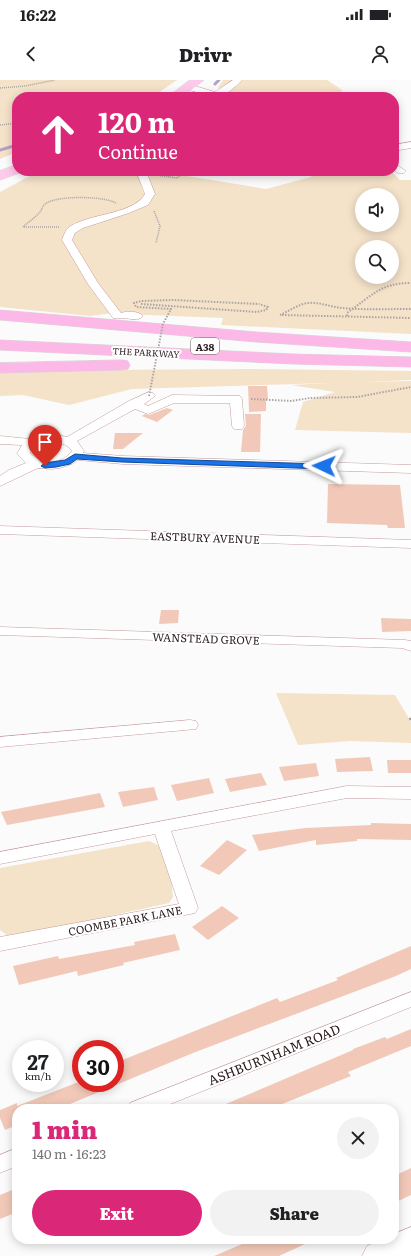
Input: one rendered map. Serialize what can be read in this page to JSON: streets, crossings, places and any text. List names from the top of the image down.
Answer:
{
  "streets": {
    "highway": ["A38", "THE PARKWAY"],
    "street": [
      "EASTBURY AVENUE",
      "WANSTEAD GROVE",
      "COOMBE PARK LANE",
      "ASHBURNHAM ROAD"
    ]
  },
  "crossings": [
    ["A38", "THE PARKWAY"]
  ],
  "page": {
    "status": "16:22",
    "header": "Drivr",
    "turn": ["120 m", "Continue"],
    "speed": "27 km/h",
    "limit": "30",
    "heading": ["1 min", "140 m · 16:23"],
    "buttons": ["Exit", "Share"]
  }
}
